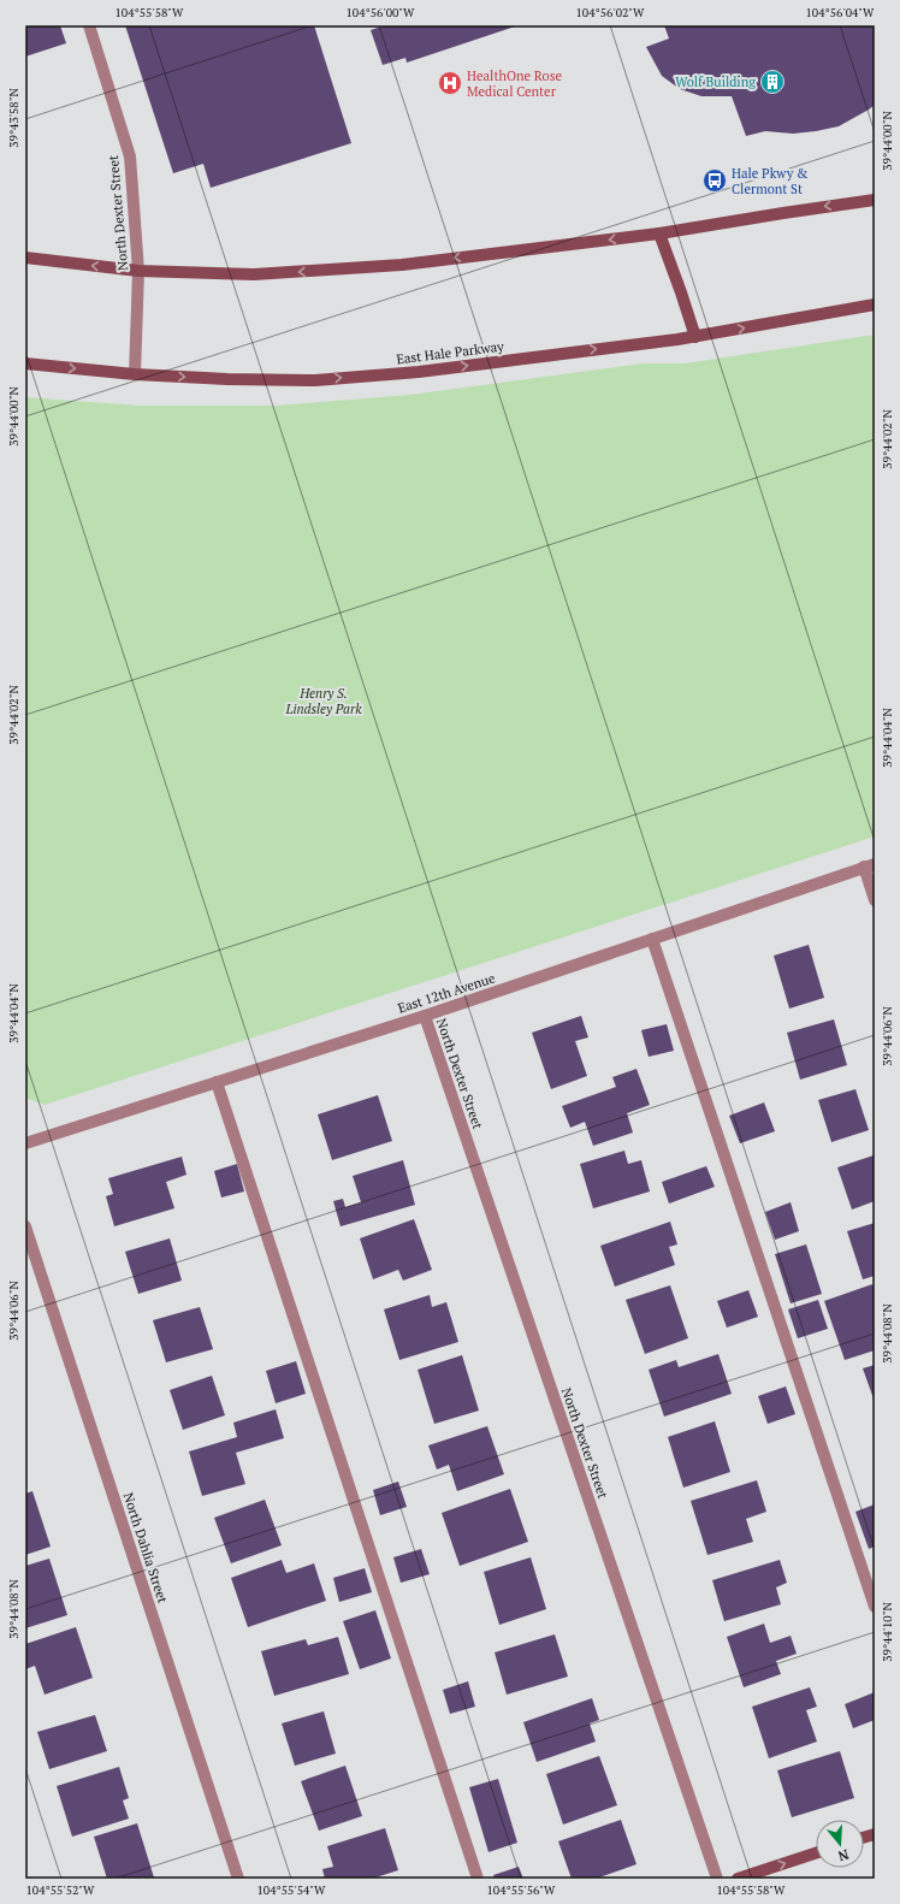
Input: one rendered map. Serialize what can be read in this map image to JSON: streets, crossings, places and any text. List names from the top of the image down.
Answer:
{
  "streets": {
    "street": [
      "North Dexter Street",
      "East Hale Parkway",
      "East 12th Avenue",
      "North Dahlia Street"
    ]
  },
  "crossings": [
    ["North Dexter Street", "East Hale Parkway"],
    ["North Dexter Street", "East 12th Avenue"]
  ],
  "parks": ["Henry S. Lindsley Park"],
  "places": {
    "building": ["Wolf Building"],
    "hospital": ["HealthOne Rose Medical Center"],
    "bus stop": ["Hale Pkwy & Clermont St"]
  },
  "north": "bottom",
  "coordinates": [
    "104°55'58\"W",
    "104°56'00\"W",
    "104°56'02\"W",
    "104°56'04\"W",
    "39°43'58\"N",
    "39°44'00\"N",
    "39°44'02\"N",
    "39°44'04\"N",
    "39°44'06\"N",
    "39°44'08\"N",
    "39°44'10\"N",
    "104°55'52\"W",
    "104°55'54\"W",
    "104°55'56\"W"
  ]
}
